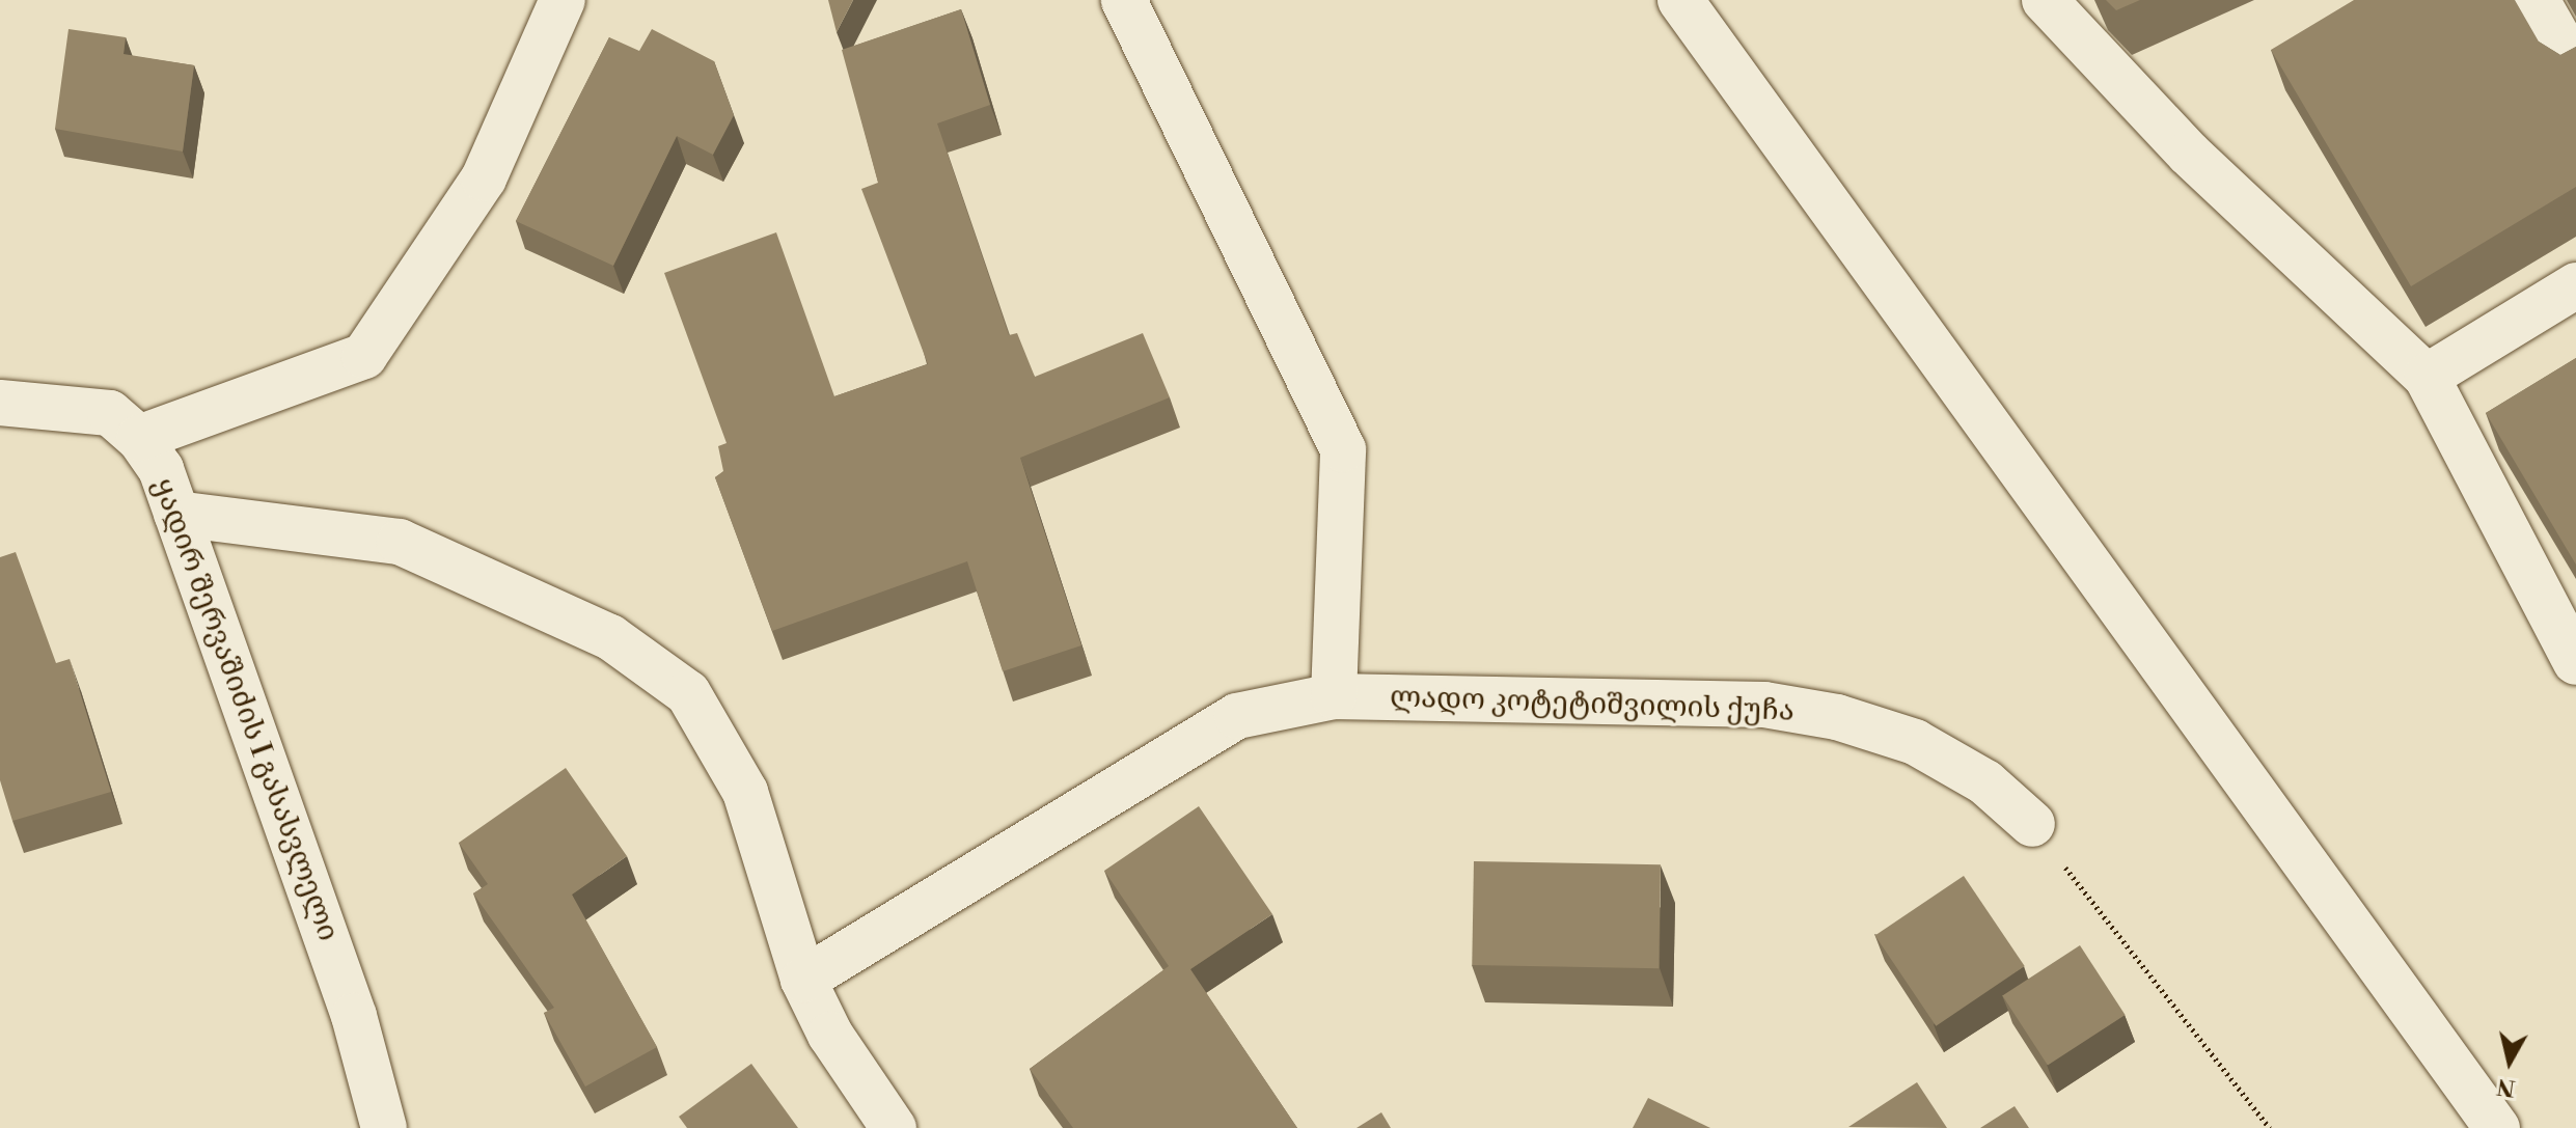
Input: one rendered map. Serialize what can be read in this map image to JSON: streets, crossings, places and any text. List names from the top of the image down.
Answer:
{
  "streets": {
    "street": ["ლადო კოტეტიშვილის ქუჩა", "ყადირ შერვაშიძის I გასასვლელი"]
  },
  "north": "bottom"
}
